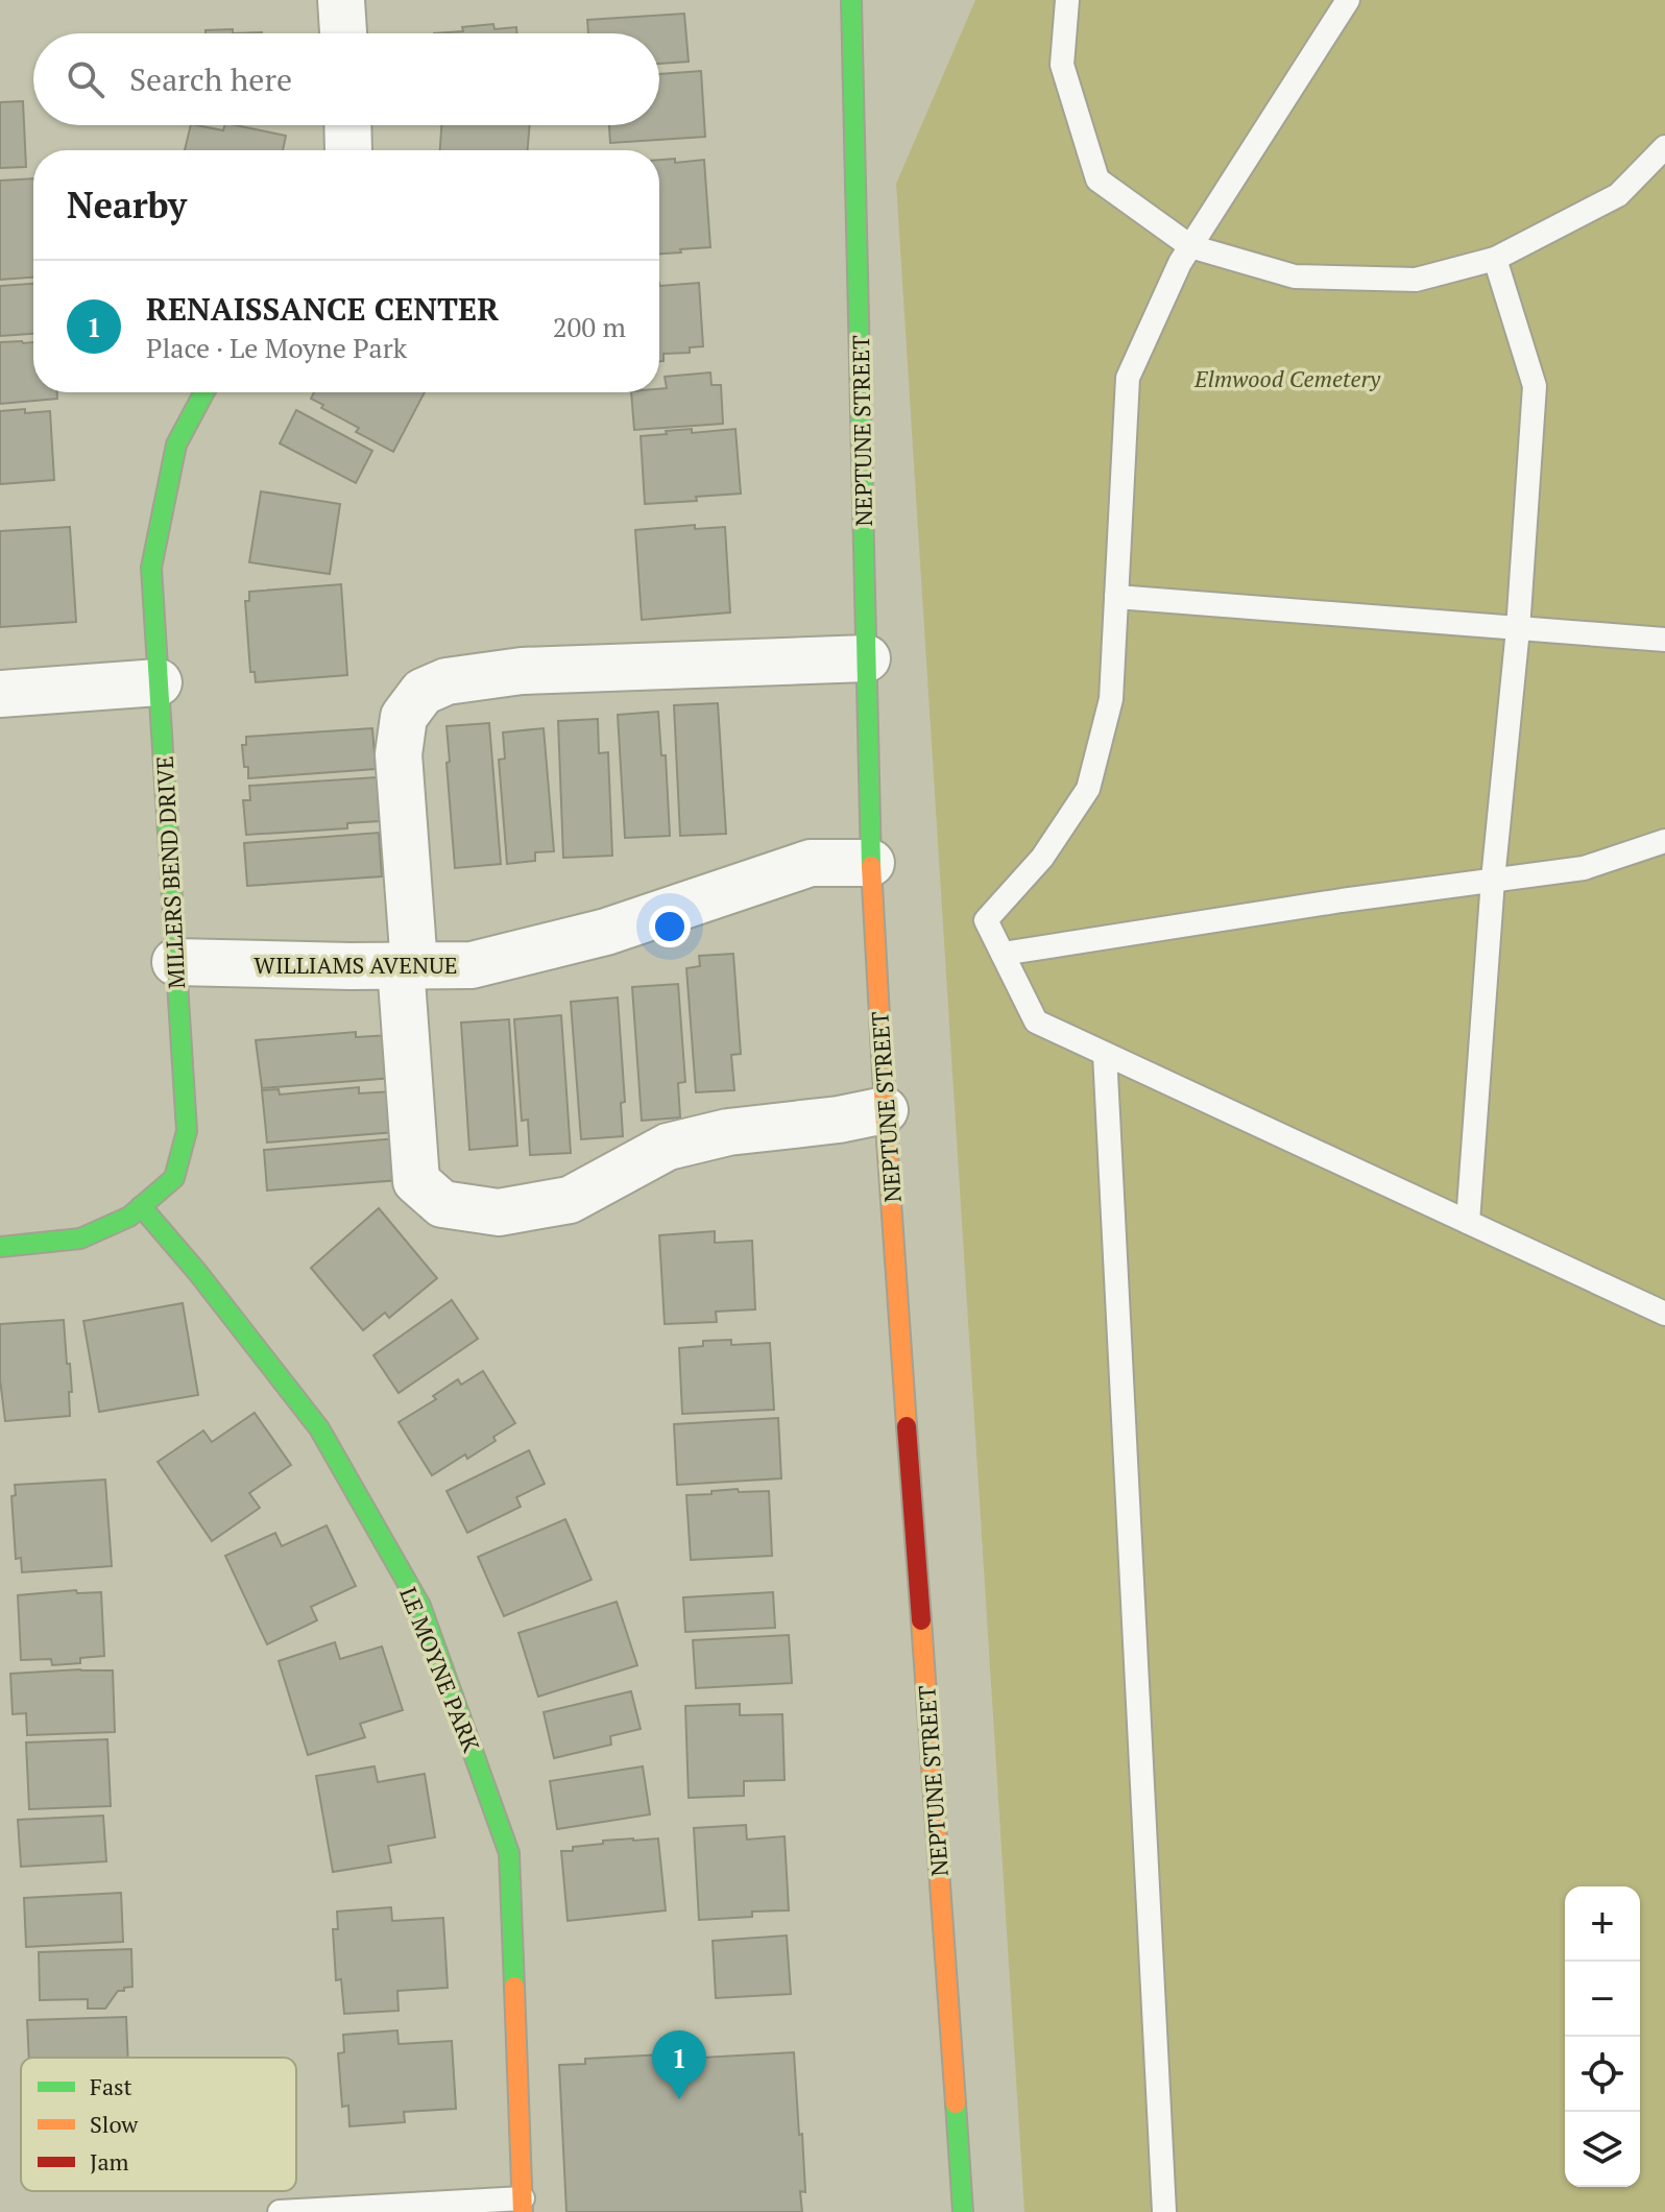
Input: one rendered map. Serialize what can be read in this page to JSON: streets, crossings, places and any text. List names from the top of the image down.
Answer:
{
  "streets": {
    "street": [
      "NEPTUNE STREET",
      "MILLERS BEND DRIVE",
      "WILLIAMS AVENUE",
      "LE MOYNE PARK"
    ]
  },
  "crossings": [
    ["NEPTUNE STREET", "WILLIAMS AVENUE"],
    ["MILLERS BEND DRIVE", "WILLIAMS AVENUE"],
    ["MILLERS BEND DRIVE", "LE MOYNE PARK"]
  ],
  "parks": ["Elmwood Cemetery"],
  "legend": ["Fast", "Slow", "Jam"],
  "page": {
    "search": "Search here",
    "heading": "Nearby",
    "list": [
      {
        "mark": "1",
        "name": "RENAISSANCE CENTER",
        "note": "Place · Le Moyne Park",
        "value": "200 m"
      }
    ],
    "map_buttons": ["+", "−"],
    "pins": "1"
  }
}
